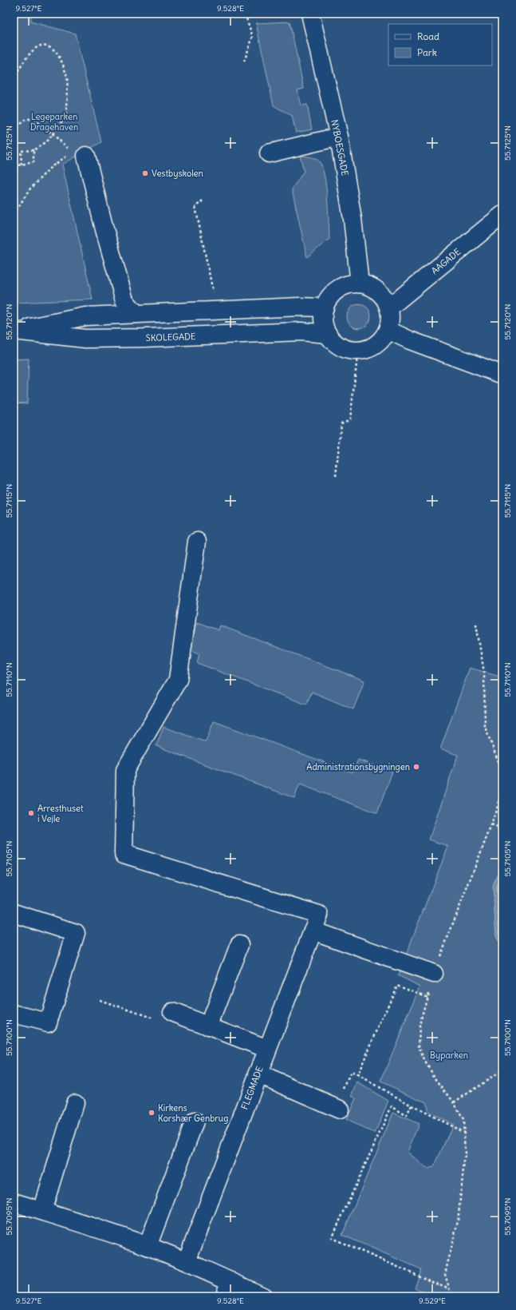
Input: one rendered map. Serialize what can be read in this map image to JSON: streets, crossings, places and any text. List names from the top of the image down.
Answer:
{
  "streets": {
    "street": [
      "NYBOESGADE",
      "AAGADE",
      "SKOLEGADE",
      "FLEGMADE"
    ]
  },
  "crossings": [
    ["NYBOESGADE", "AAGADE"],
    ["NYBOESGADE", "SKOLEGADE"],
    ["AAGADE", "SKOLEGADE"]
  ],
  "parks": ["Legeparken Dragehaven", "Byparken"],
  "places": [
    "Vestbyskolen",
    "Administrationsbygningen",
    "Arresthuset i Vejle",
    "Kirkens Korshær Genbrug"
  ],
  "legend": ["Road", "Park"],
  "coordinates": [
    "9.527°E",
    "9.528°E",
    "55.7125°N",
    "55.7120°N",
    "55.7115°N",
    "55.7110°N",
    "55.7105°N",
    "55.7100°N",
    "55.7095°N",
    "9.529°E"
  ]
}
